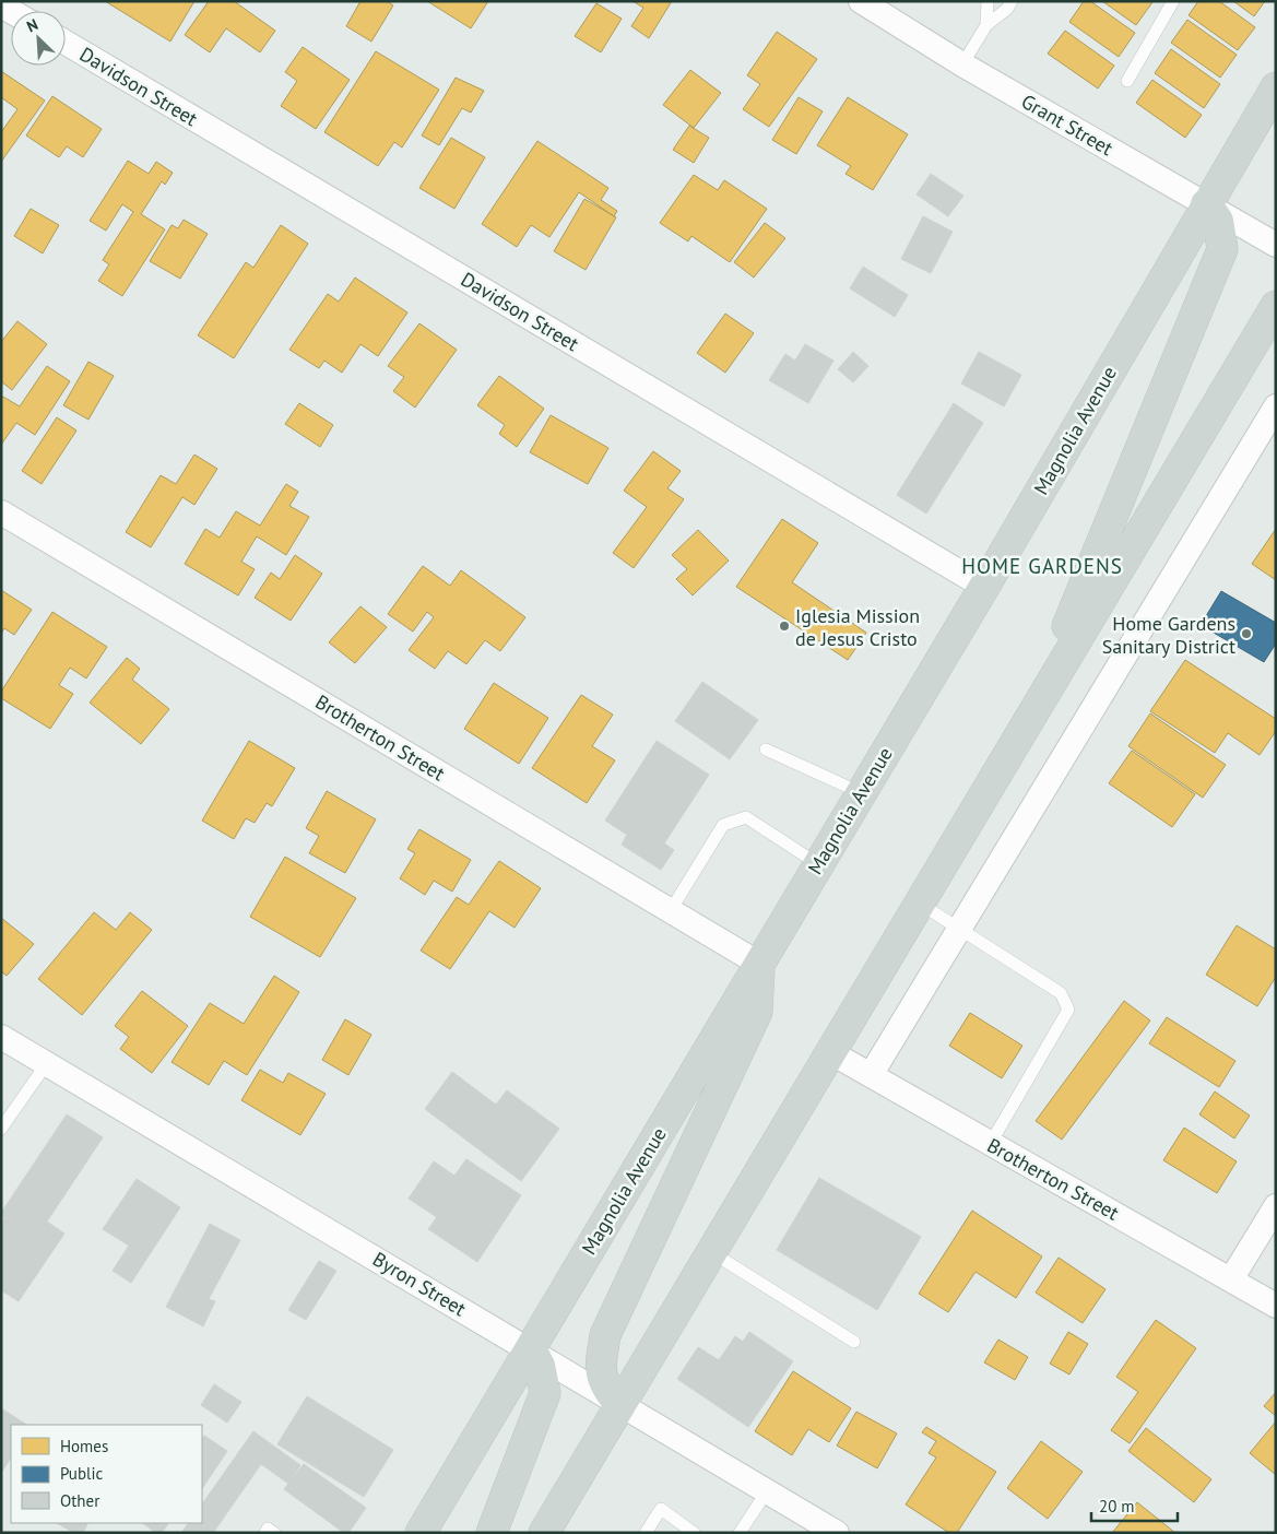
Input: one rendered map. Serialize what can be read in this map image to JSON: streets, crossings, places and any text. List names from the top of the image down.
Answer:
{
  "streets": {
    "main road": ["Magnolia Avenue"],
    "street": [
      "Davidson Street",
      "Grant Street",
      "Brotherton Street",
      "Byron Street"
    ]
  },
  "crossings": [
    ["Davidson Street", "Magnolia Avenue"],
    ["Grant Street", "Magnolia Avenue"],
    ["Magnolia Avenue", "Brotherton Street"],
    ["Magnolia Avenue", "Byron Street"]
  ],
  "districts": ["HOME GARDENS"],
  "places": ["Iglesia Mission de Jesus Cristo", "Home Gardens Sanitary District"],
  "legend": ["Homes", "Public", "Other"],
  "scale_bar": "20 m",
  "north": "top left"
}
